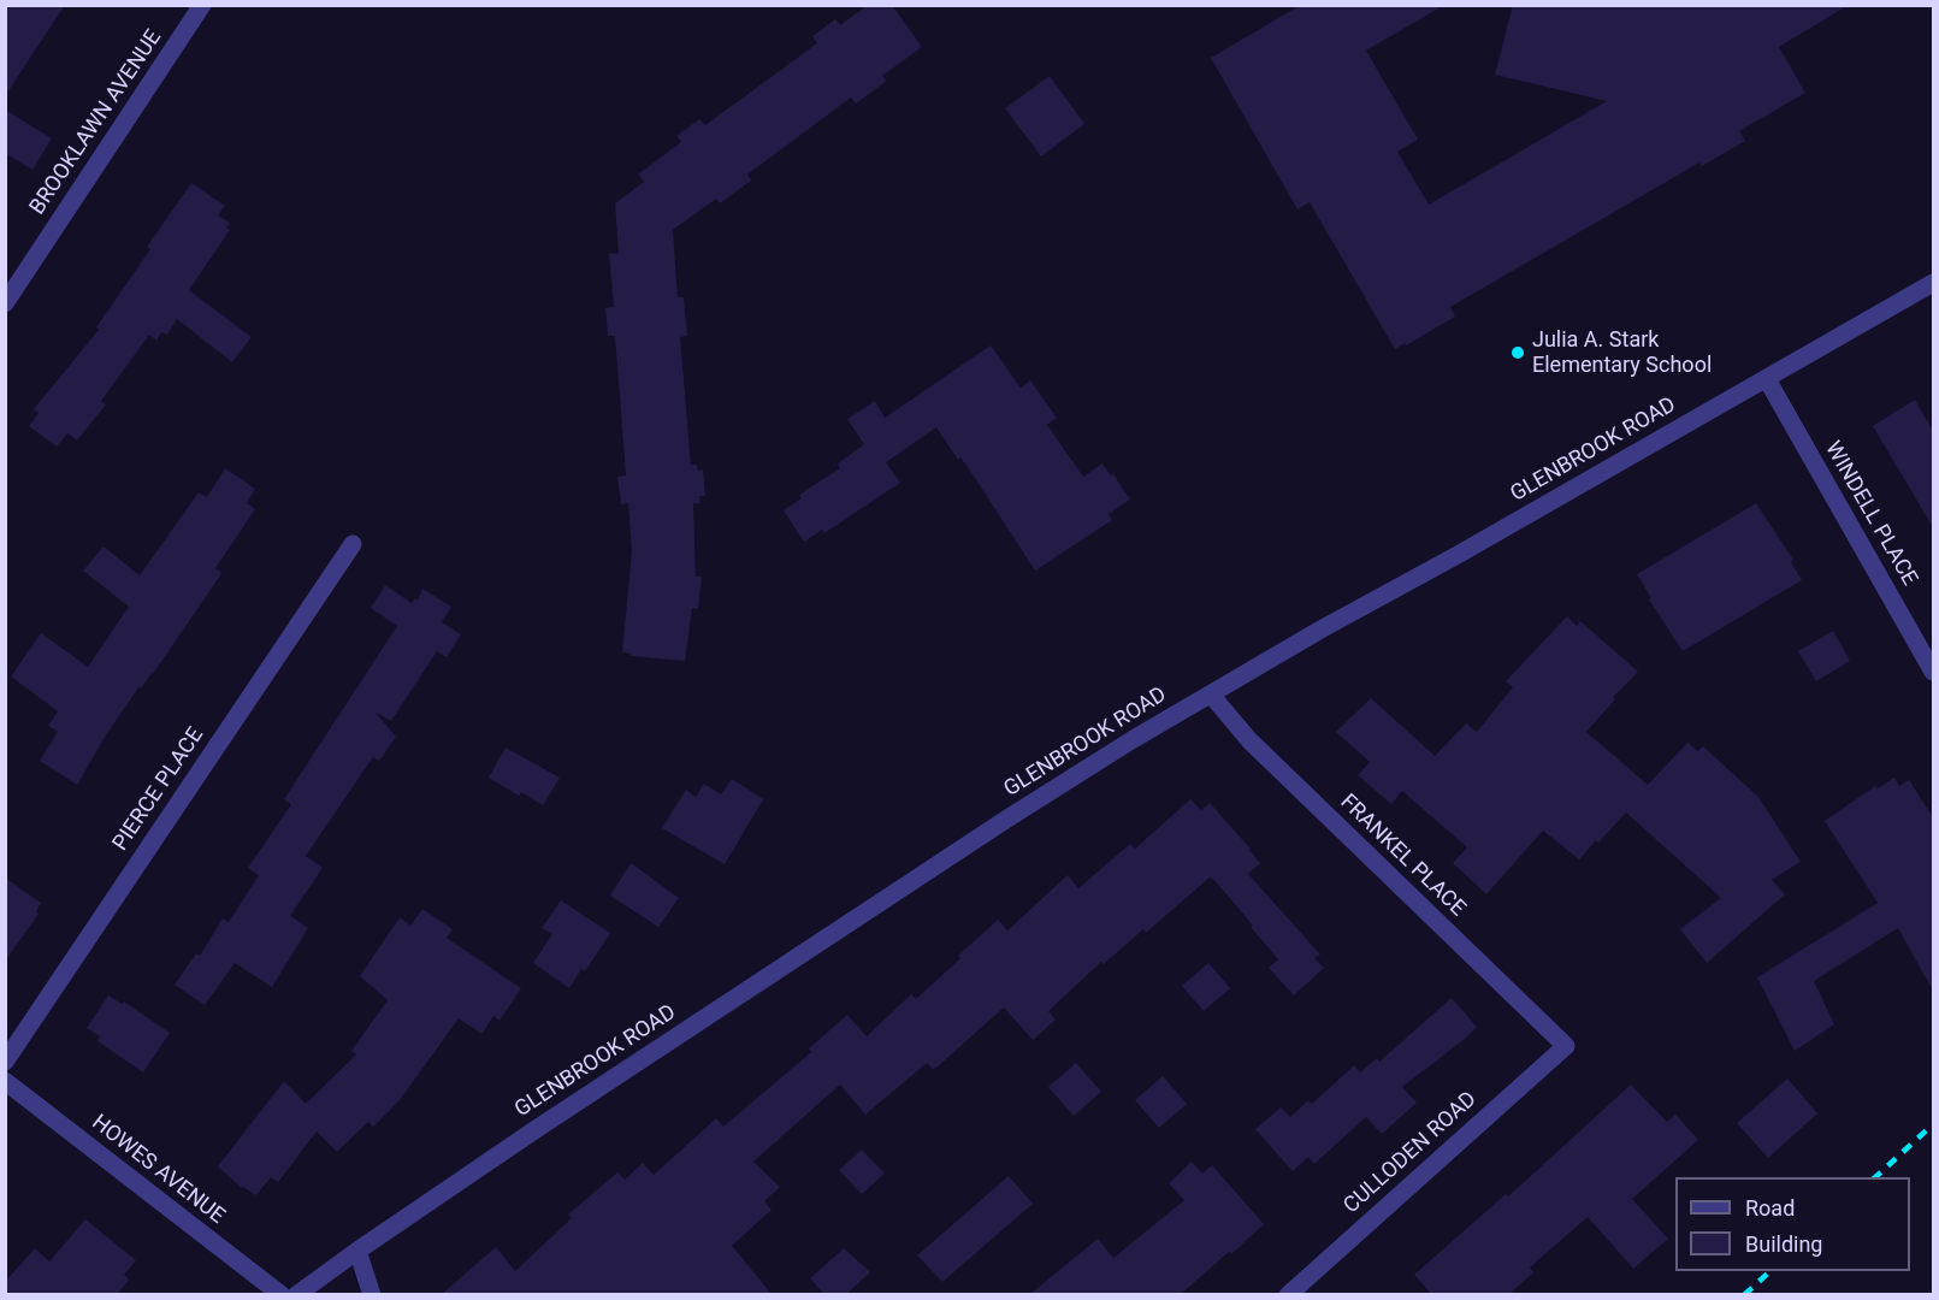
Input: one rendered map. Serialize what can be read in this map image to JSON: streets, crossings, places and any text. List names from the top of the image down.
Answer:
{
  "streets": {
    "street": [
      "BROOKLAWN AVENUE",
      "GLENBROOK ROAD",
      "WINDELL PLACE",
      "PIERCE PLACE",
      "FRANKEL PLACE",
      "CULLODEN ROAD",
      "HOWES AVENUE"
    ]
  },
  "crossings": [
    ["GLENBROOK ROAD", "WINDELL PLACE"],
    ["GLENBROOK ROAD", "FRANKEL PLACE"],
    ["FRANKEL PLACE", "CULLODEN ROAD"]
  ],
  "places": ["Julia A. Stark Elementary School"],
  "legend": ["Road", "Building"]
}
